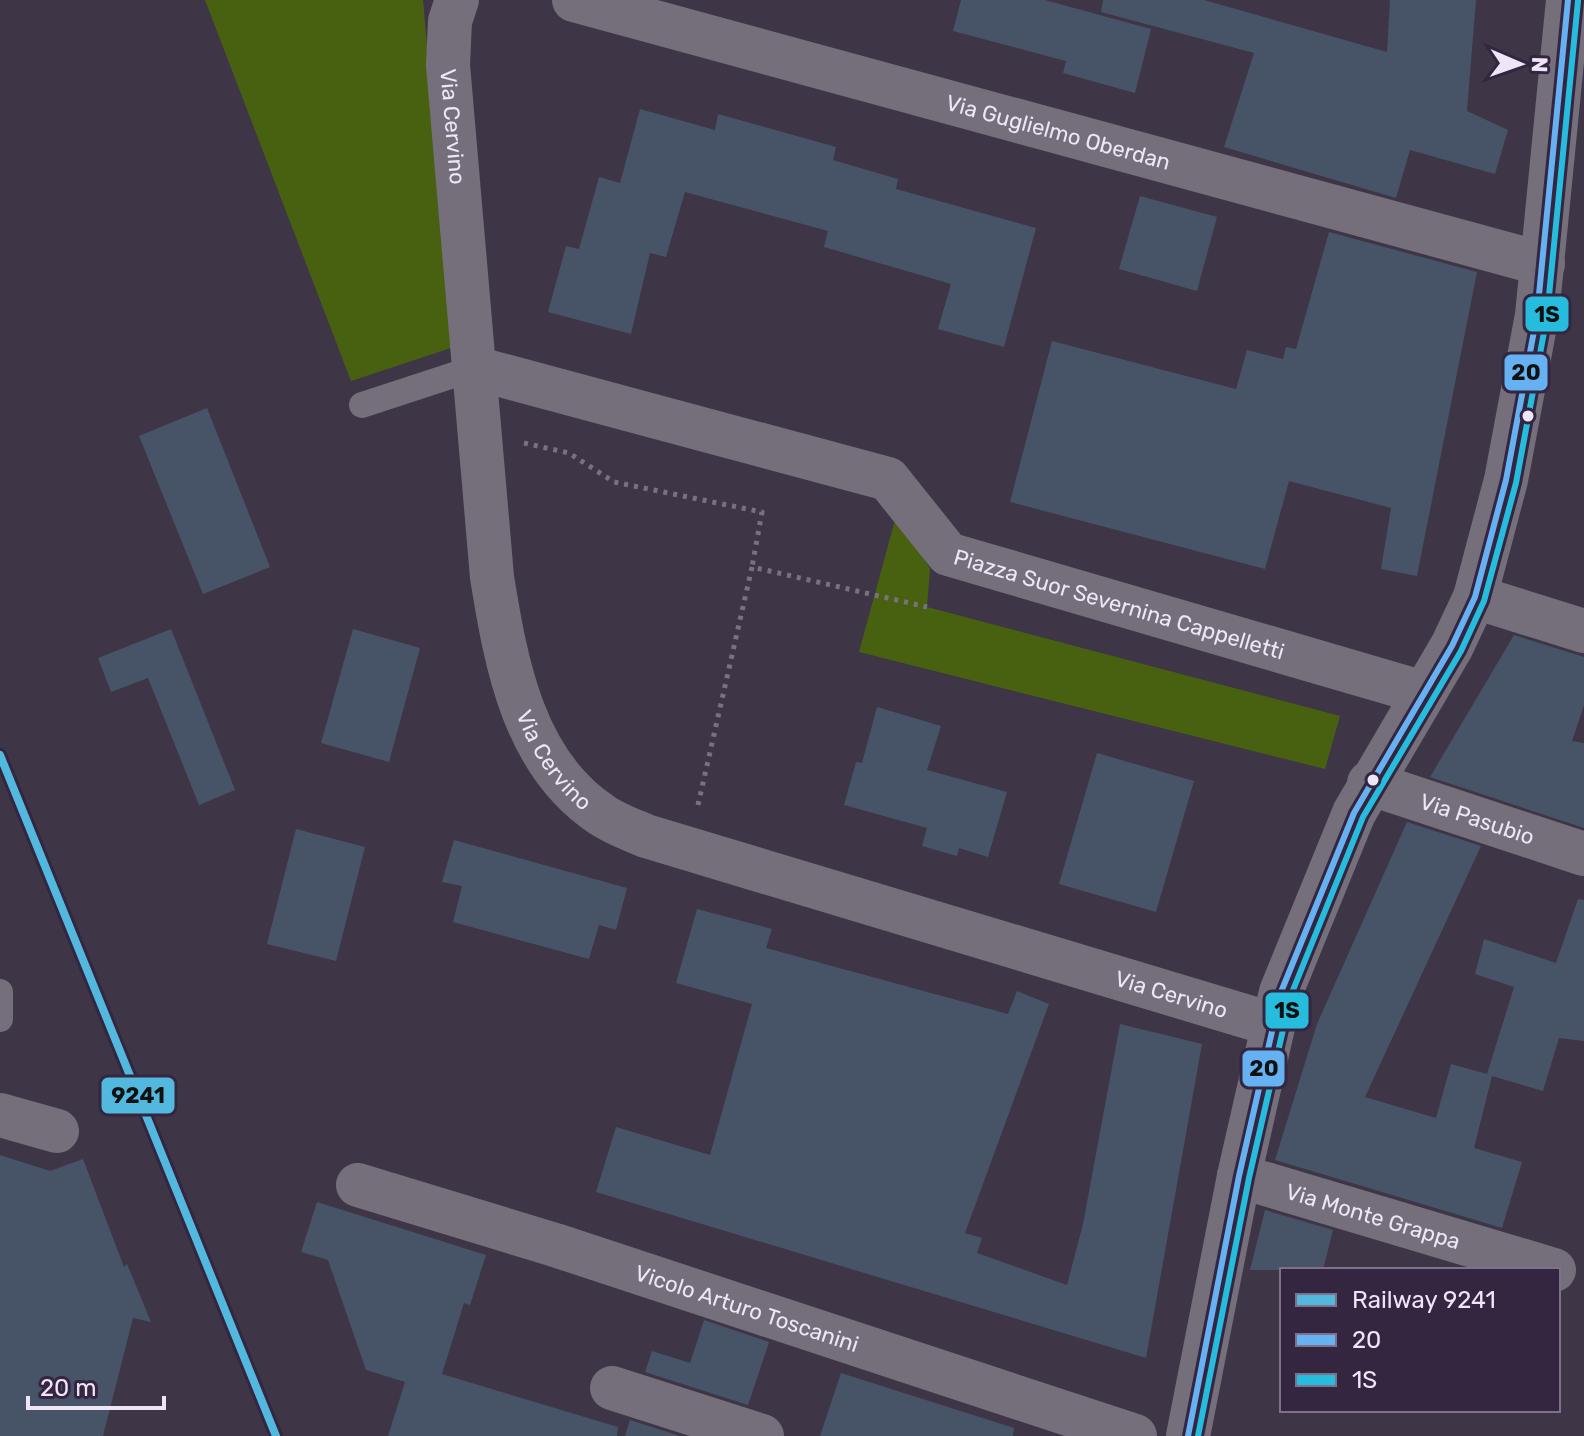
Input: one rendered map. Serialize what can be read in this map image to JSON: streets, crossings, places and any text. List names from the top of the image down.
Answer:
{
  "streets": {
    "street": [
      "Via Cervino",
      "Via Guglielmo Oberdan",
      "Piazza Suor Severnina Cappelletti",
      "Via Pasubio",
      "Via Monte Grappa",
      "Vicolo Arturo Toscanini"
    ]
  },
  "crossings": [
    ["Via Cervino", "Piazza Suor Severnina Cappelletti"]
  ],
  "lines": ["transit line 20", "transit line 1S", "rail line 9241"],
  "legend": ["Railway 9241", "20", "1S"],
  "scale_bar": "20 m",
  "north": "right"
}
